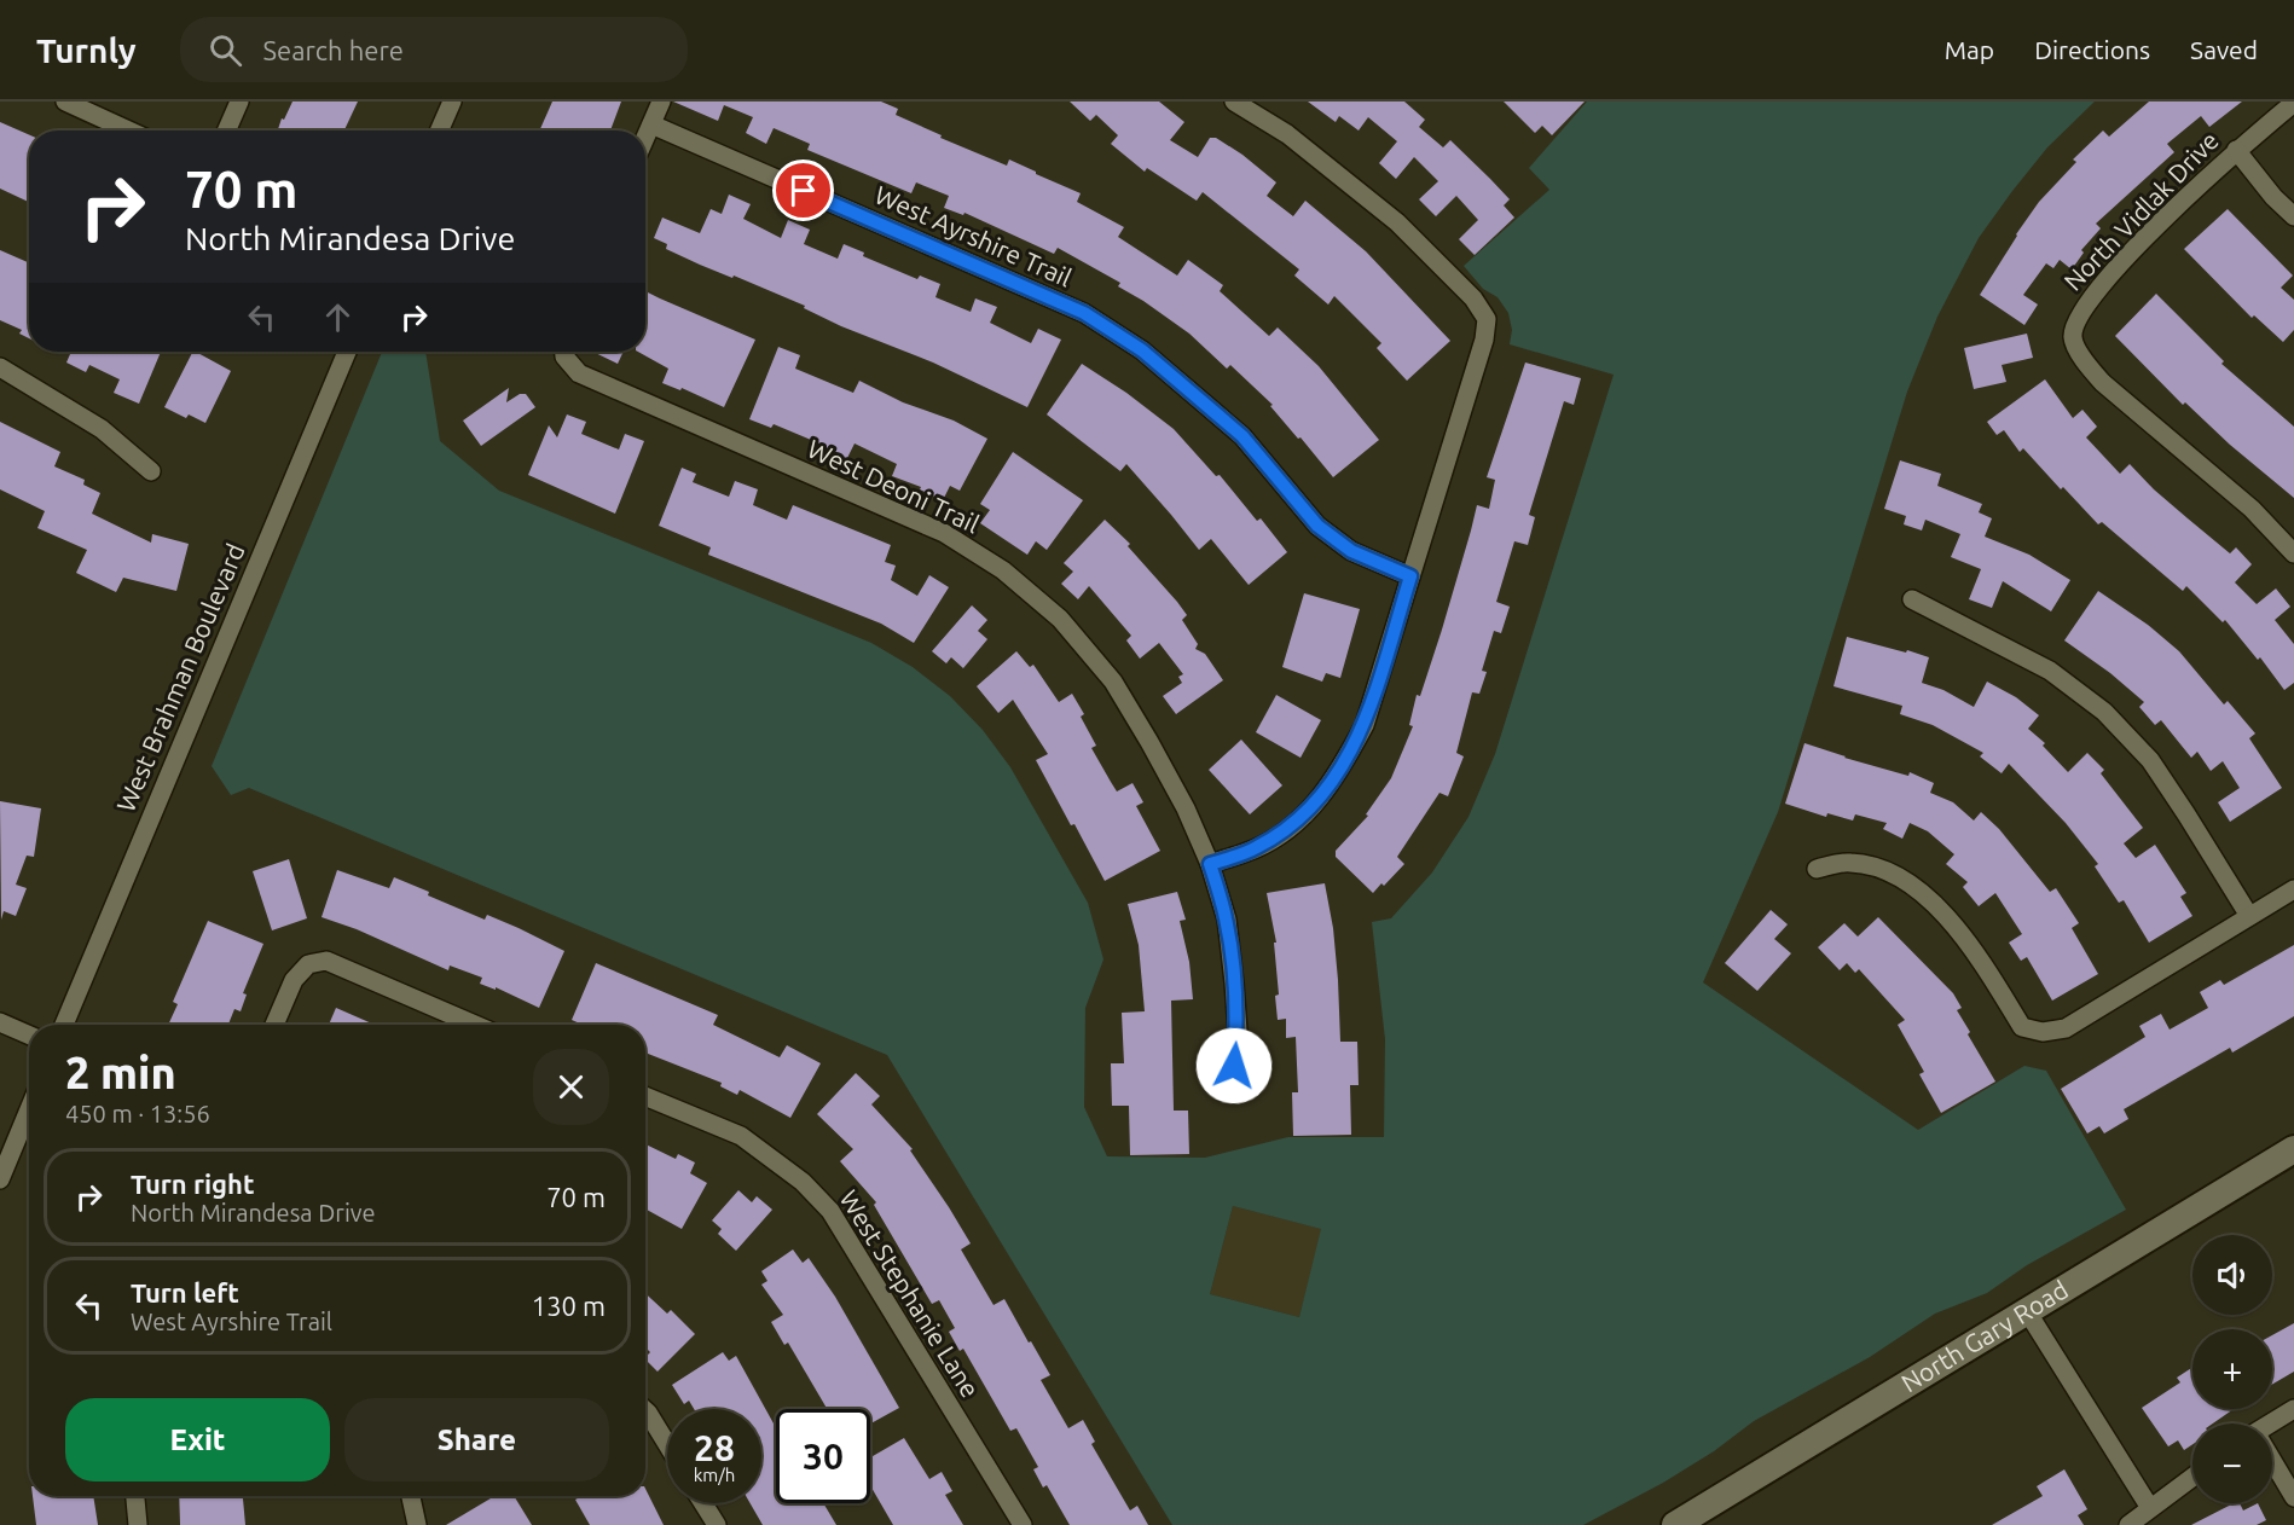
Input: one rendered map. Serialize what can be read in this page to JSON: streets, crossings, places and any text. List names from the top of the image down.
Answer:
{
  "streets": {
    "main road": ["North Gary Road"],
    "street": [
      "North Vidlak Drive",
      "West Ayrshire Trail",
      "West Deoni Trail",
      "West Brahman Boulevard",
      "West Stephanie Lane"
    ]
  },
  "page": {
    "header": "Turnly",
    "search": "Search here",
    "nav": ["Map", "Directions", "Saved"],
    "turn": ["70 m", "North Mirandesa Drive"],
    "heading": ["2 min", "450 m · 13:56"],
    "list": [
      {
        "name": "Turn right",
        "note": "North Mirandesa Drive",
        "value": "70 m"
      },
      {
        "name": "Turn left",
        "note": "West Ayrshire Trail",
        "value": "130 m"
      }
    ],
    "map_buttons": ["+", "−"],
    "buttons": ["Exit", "Share"],
    "speed": "28 km/h",
    "limit": "30"
  }
}
